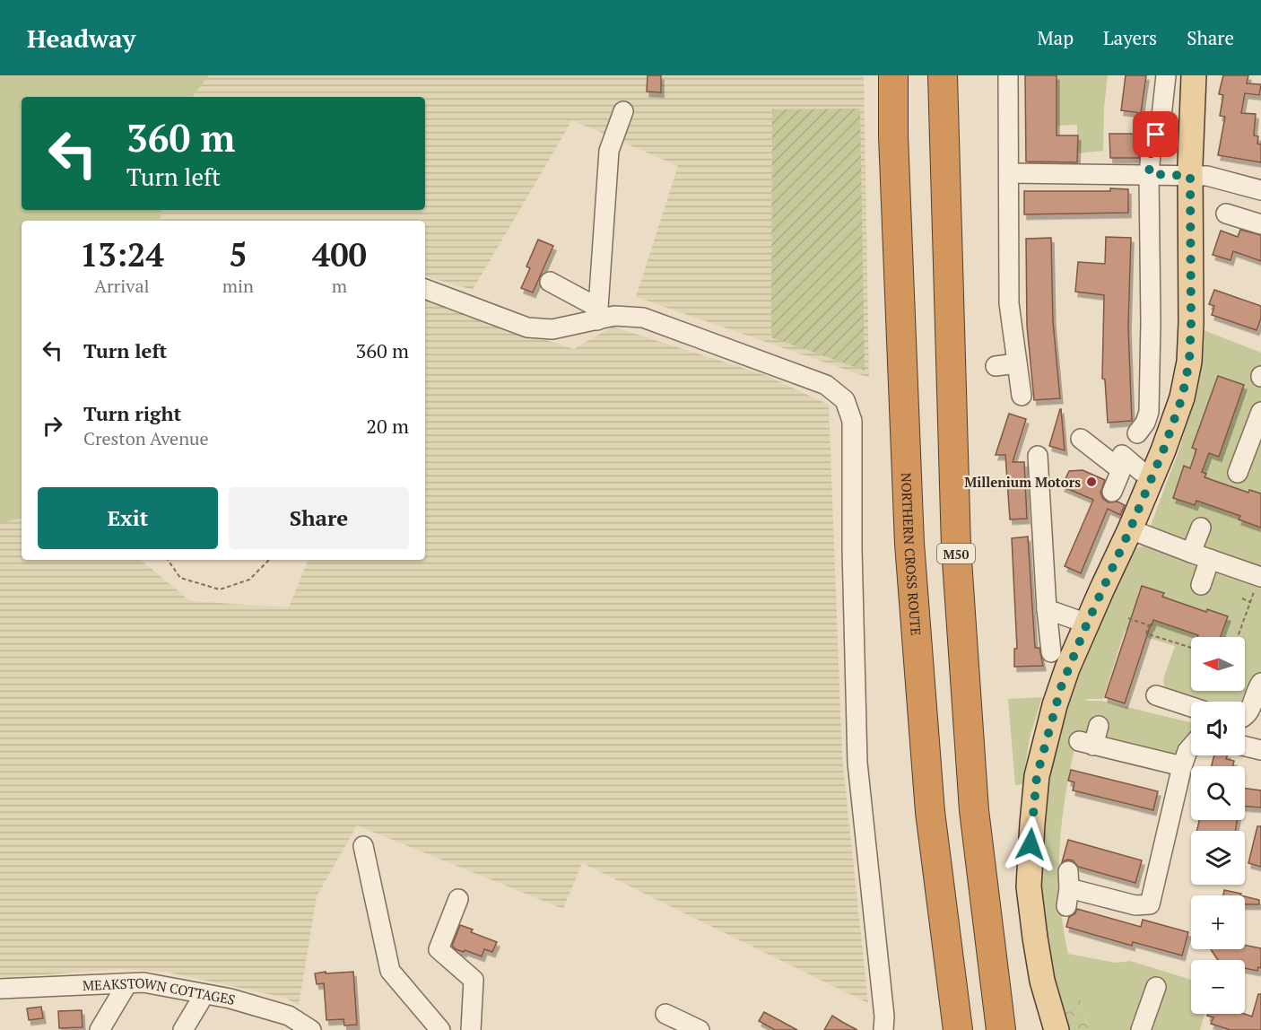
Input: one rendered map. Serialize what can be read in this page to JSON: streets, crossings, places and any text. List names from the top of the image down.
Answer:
{
  "streets": {
    "highway": ["NORTHERN CROSS ROUTE", "M50"],
    "street": ["MEAKSTOWN COTTAGES"]
  },
  "places": ["Millenium Motors"],
  "north": "left",
  "page": {
    "header": "Headway",
    "nav": ["Map", "Layers", "Share"],
    "turn": ["360 m", "Turn left"],
    "eta": [
      "13:24",
      "Arrival",
      "5",
      "min",
      "400",
      "m"
    ],
    "list": [
      {
        "name": "Turn left",
        "value": "360 m"
      },
      {
        "name": "Turn right",
        "note": "Creston Avenue",
        "value": "20 m"
      }
    ],
    "buttons": ["Exit", "Share"],
    "map_buttons": ["+", "−"]
  }
}
